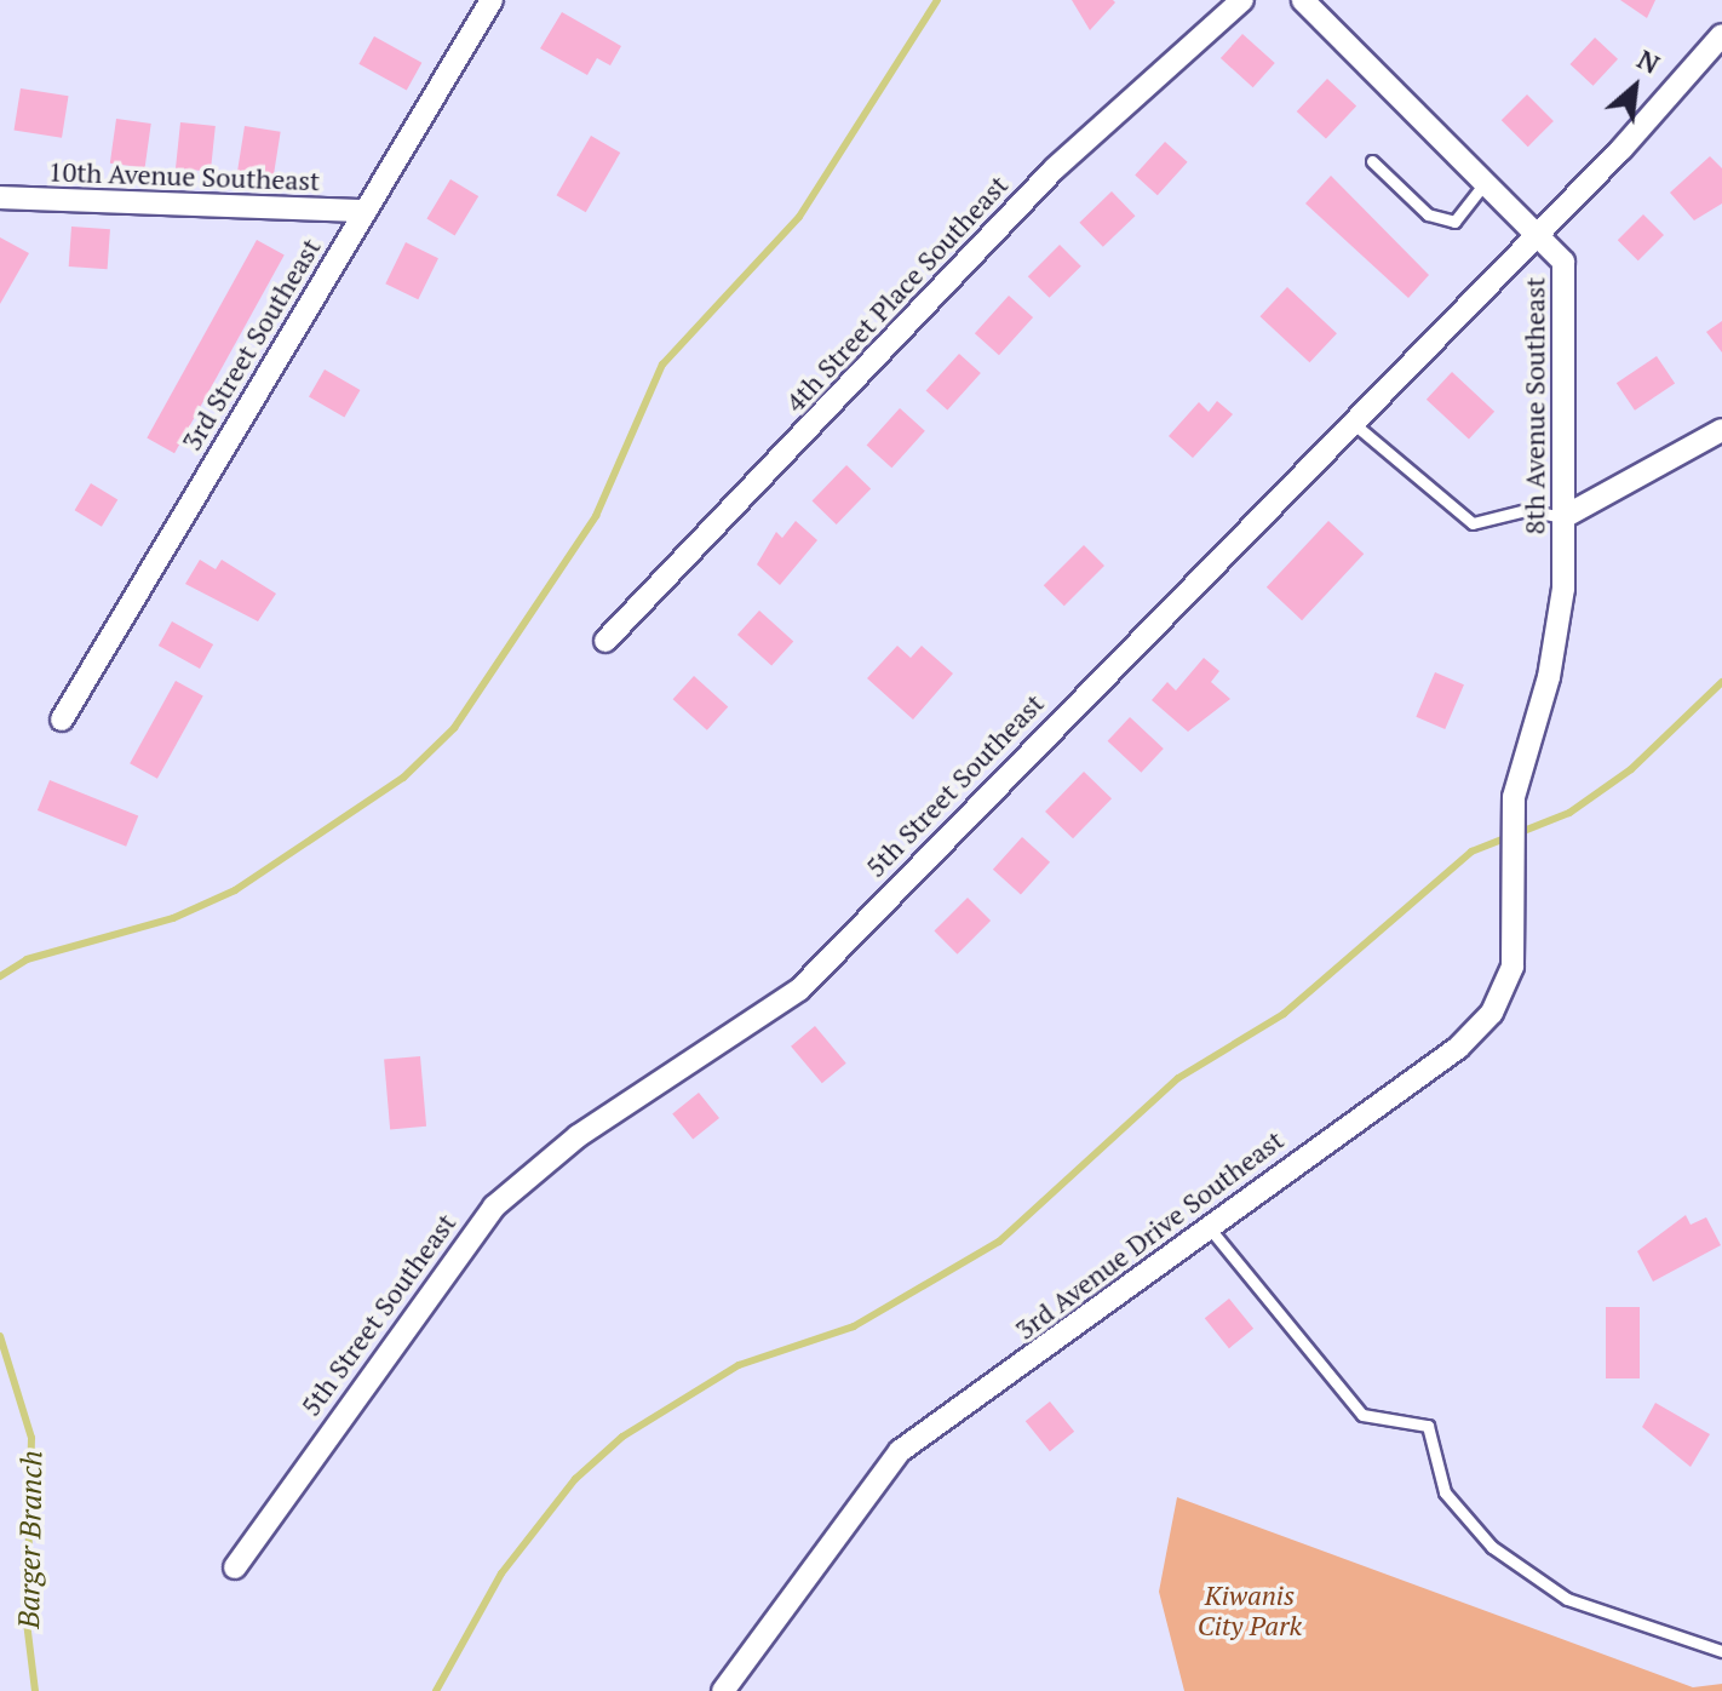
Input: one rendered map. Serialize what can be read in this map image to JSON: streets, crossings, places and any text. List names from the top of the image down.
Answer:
{
  "streets": {
    "street": [
      "10th Avenue Southeast",
      "4th Street Place Southeast",
      "3rd Street Southeast",
      "8th Avenue Southeast",
      "5th Street Southeast",
      "3rd Avenue Drive Southeast"
    ]
  },
  "crossings": [
    ["10th Avenue Southeast", "3rd Street Southeast"],
    ["8th Avenue Southeast", "5th Street Southeast"],
    ["8th Avenue Southeast", "3rd Avenue Drive Southeast"]
  ],
  "water": ["Barger Branch"],
  "parks": ["Kiwanis City Park"],
  "north": "top right"
}
